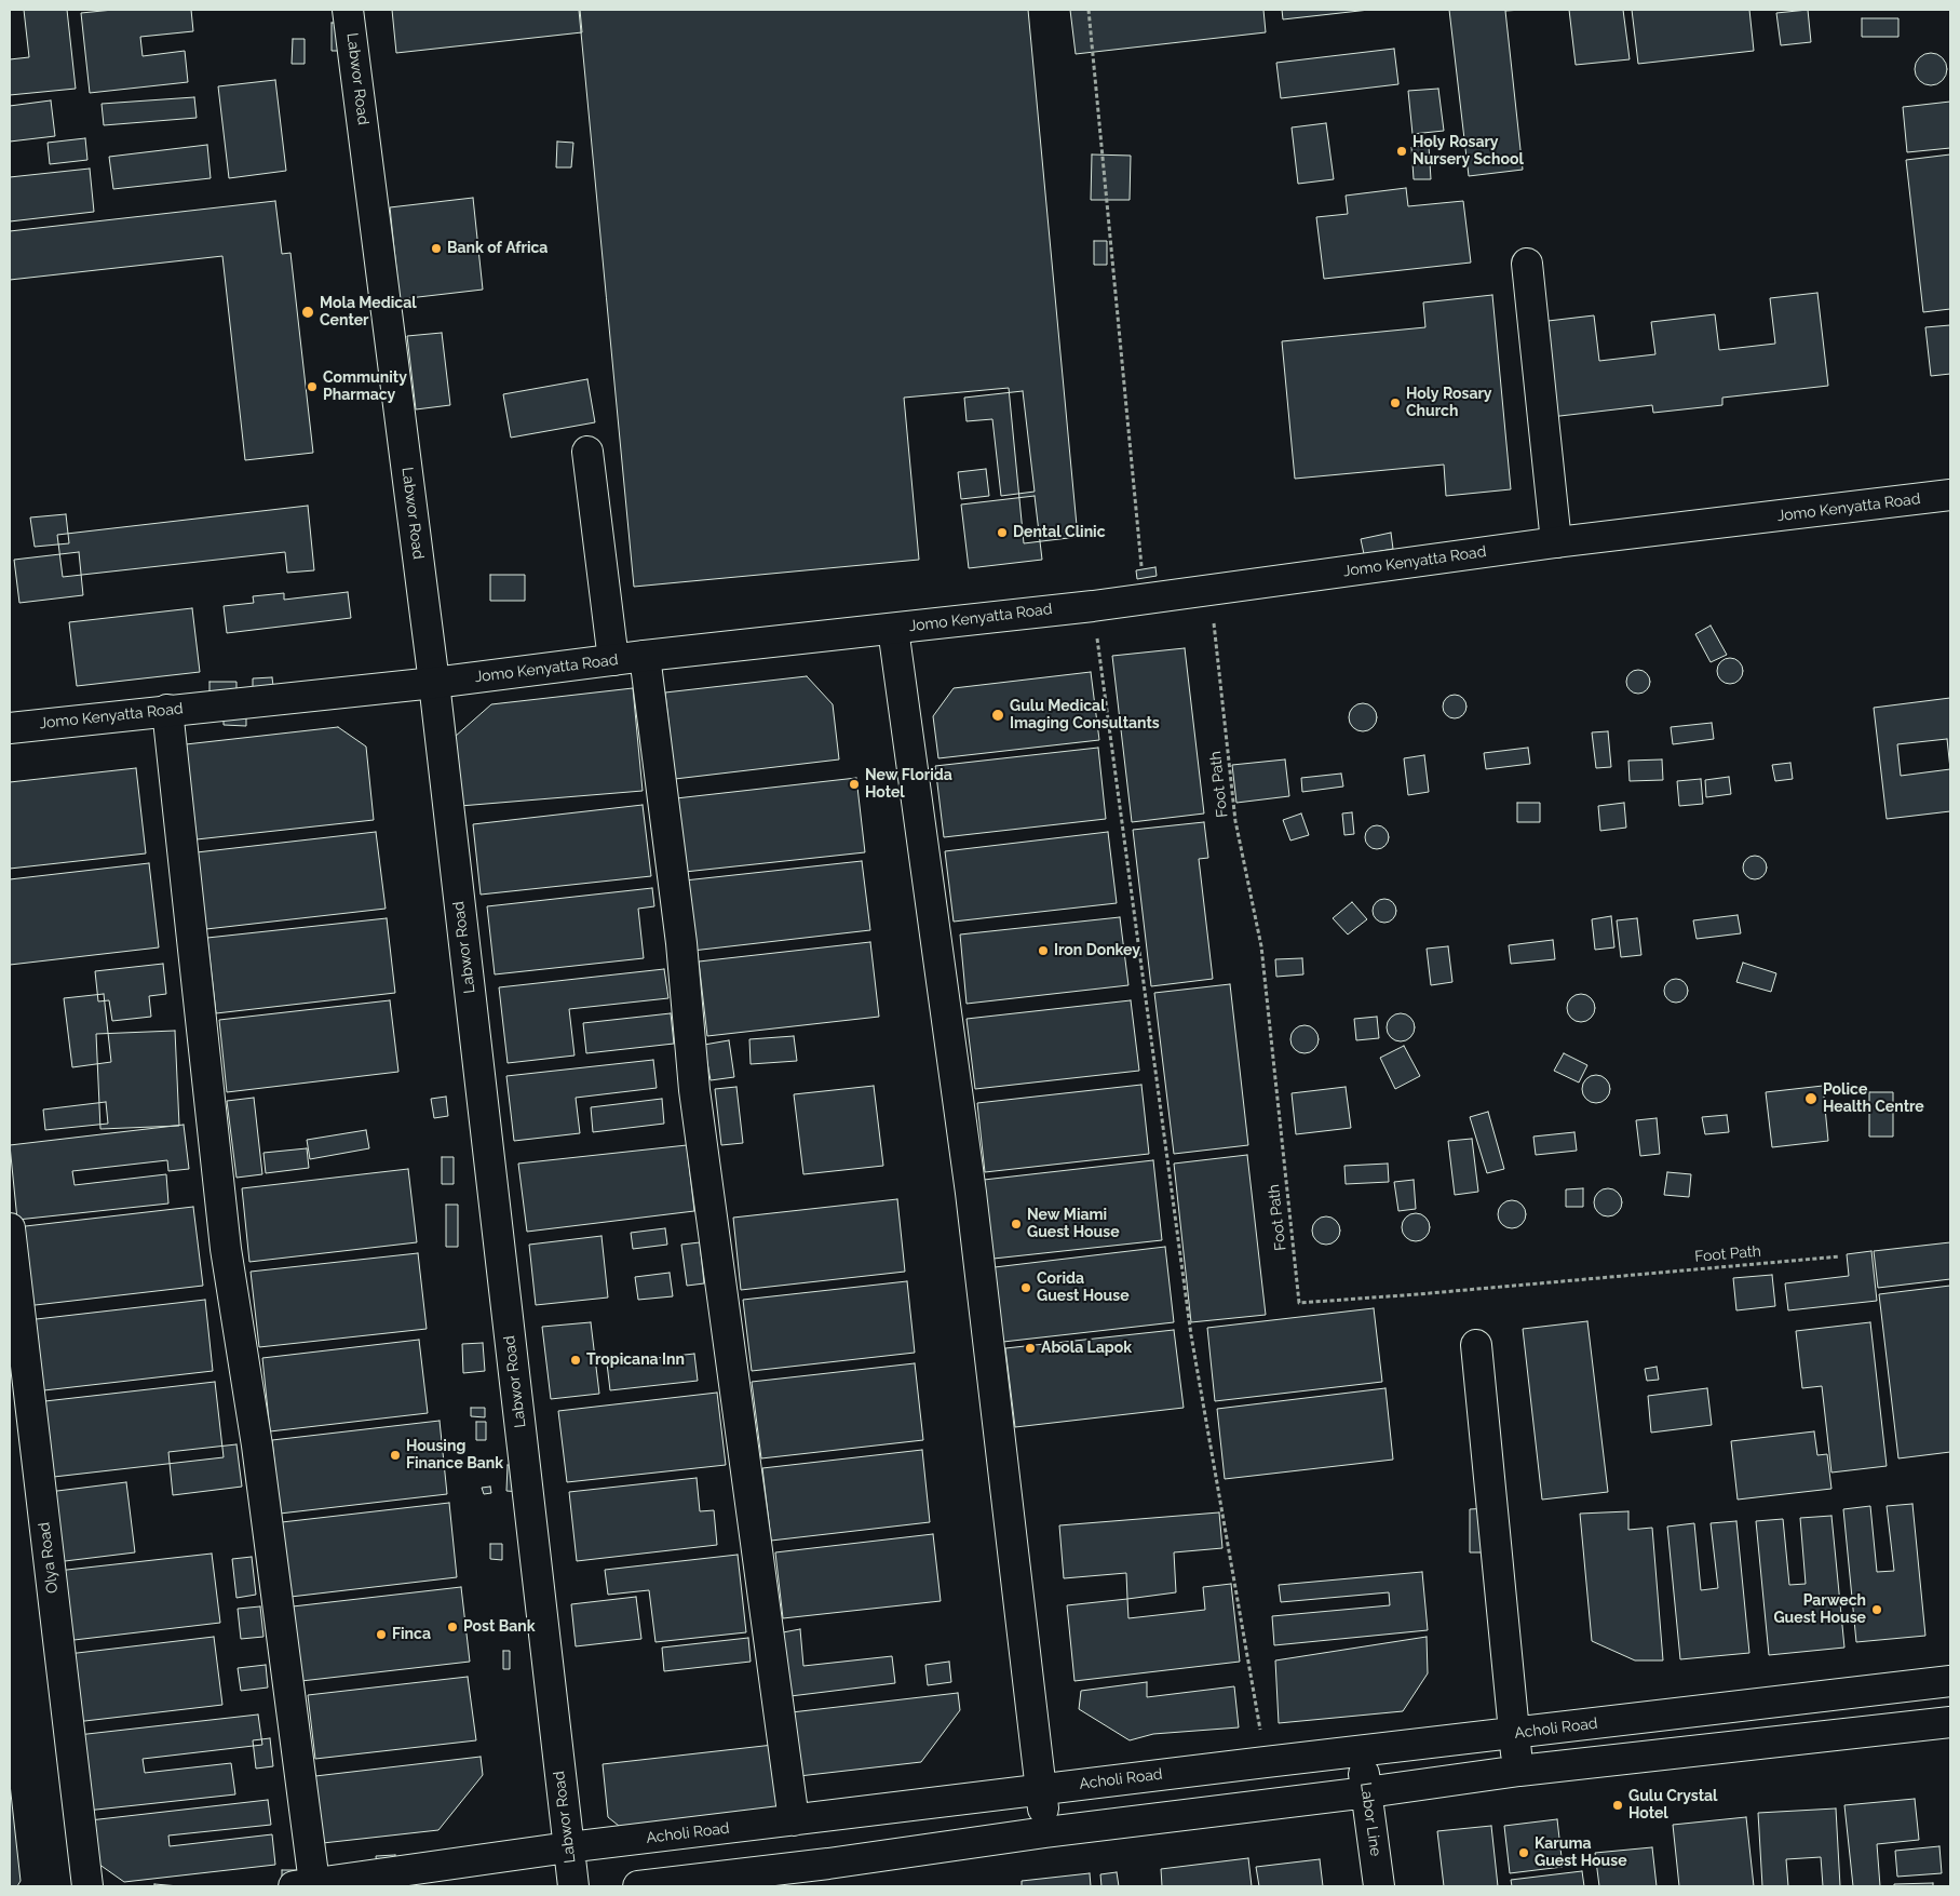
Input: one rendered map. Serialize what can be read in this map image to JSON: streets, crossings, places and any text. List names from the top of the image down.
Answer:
{
  "streets": {
    "street": [
      "Labwor Road",
      "Jomo Kenyatta Road",
      "Olya Road",
      "Acholi Road",
      "Labor Line"
    ],
    "path": ["Foot Path"]
  },
  "crossings": [
    ["Labwor Road", "Jomo Kenyatta Road"],
    ["Labwor Road", "Acholi Road"],
    ["Jomo Kenyatta Road", "Foot Path"],
    ["Acholi Road", "Labor Line"]
  ],
  "places": [
    "Holy Rosary Nursery School",
    "Bank of Africa",
    "Mola Medical Center",
    "Community Pharmacy",
    "Holy Rosary Church",
    "Dental Clinic",
    "Gulu Medical Imaging Consultants",
    "New Florida Hotel",
    "Iron Donkey",
    "Police Health Centre",
    "New Miami Guest House",
    "Corida Guest House",
    "Abola Lapok",
    "Tropicana Inn",
    "Housing Finance Bank",
    "Parwech Guest House",
    "Post Bank",
    "Finca",
    "Gulu Crystal Hotel",
    "Karuma Guest House"
  ]
}
